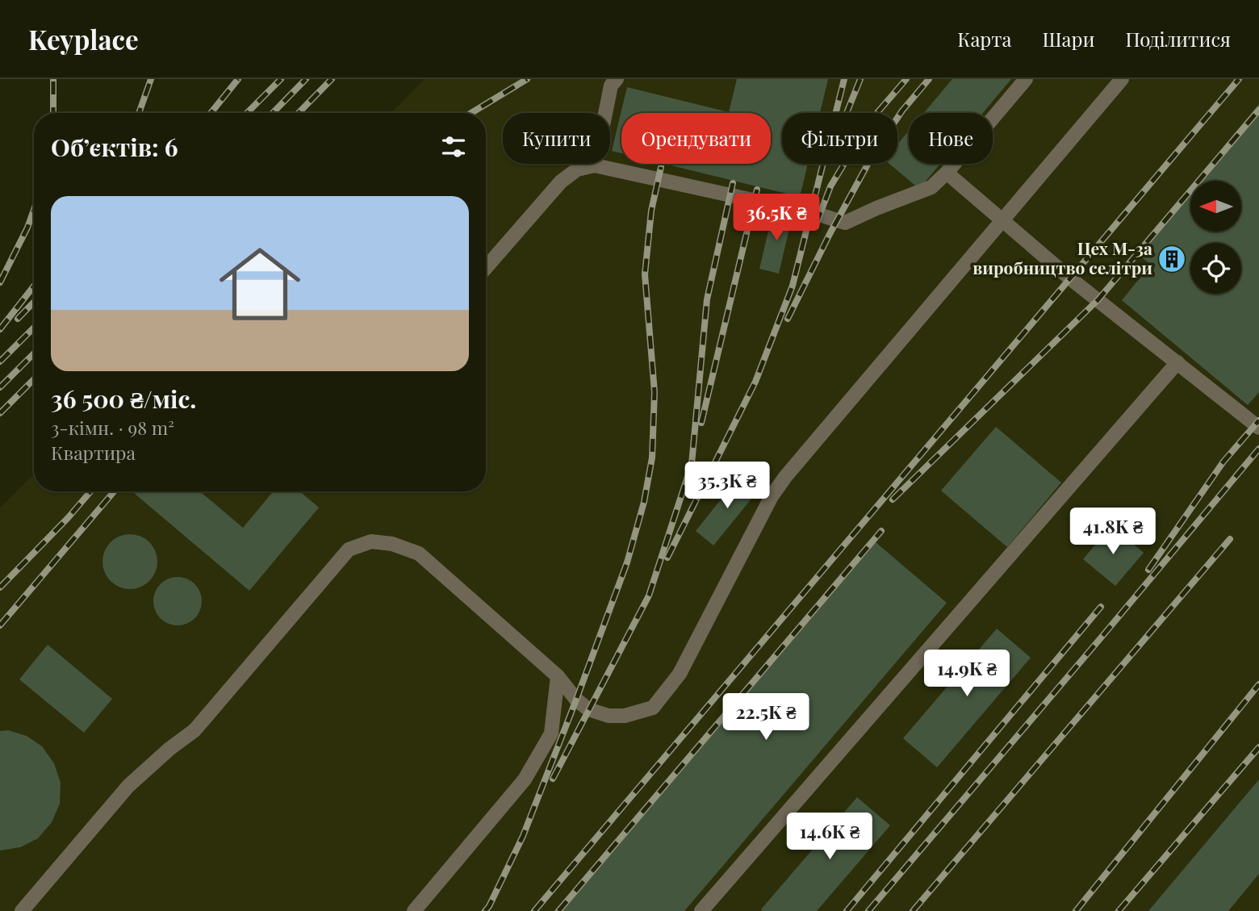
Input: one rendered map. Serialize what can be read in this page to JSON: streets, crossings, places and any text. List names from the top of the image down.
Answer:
{
  "places": {
    "building": ["Цех М-3а виробництво селітри"]
  },
  "north": "left",
  "page": {
    "header": "Keyplace",
    "nav": ["Карта", "Шари", "Поділитися"],
    "chip": [
      "Купити",
      "Орендувати",
      "Фільтри",
      "Нове"
    ],
    "heading": "Об’єктів: 6",
    "list": [
      {
        "name": "36 500 ₴/міс.",
        "note": "3-кімн. · 98 m² · Квартира"
      }
    ],
    "price": [
      "36.5K ₴",
      "35.3K ₴",
      "41.8K ₴",
      "14.9K ₴",
      "22.5K ₴",
      "14.6K ₴"
    ]
  }
}
